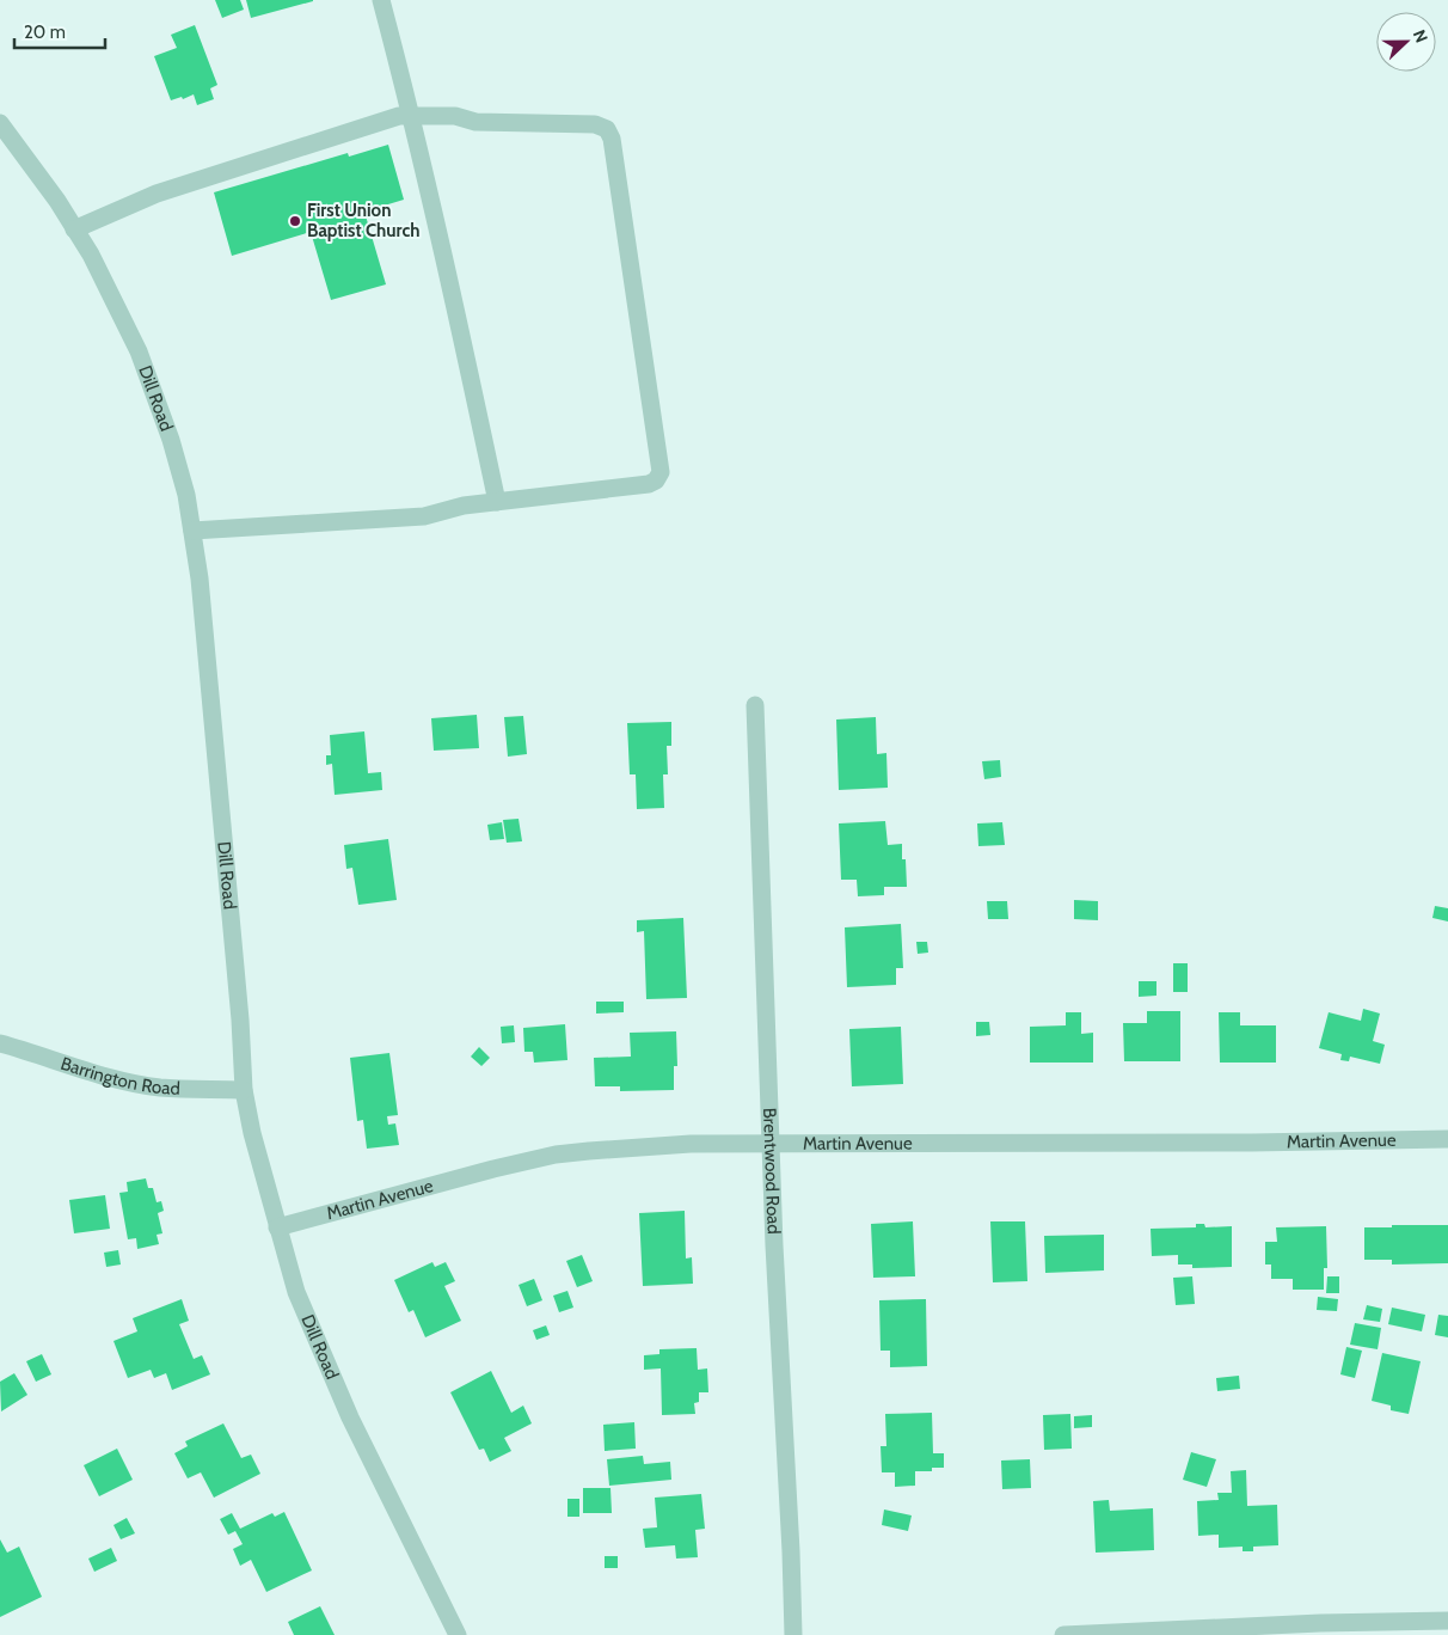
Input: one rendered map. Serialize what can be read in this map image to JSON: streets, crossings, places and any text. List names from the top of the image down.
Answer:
{
  "streets": {
    "street": [
      "Dill Road",
      "Barrington Road",
      "Martin Avenue",
      "Brentwood Road"
    ]
  },
  "crossings": [
    ["Dill Road", "Barrington Road"],
    ["Dill Road", "Martin Avenue"],
    ["Martin Avenue", "Brentwood Road"]
  ],
  "places": ["First Union Baptist Church"],
  "scale_bar": "20 m",
  "north": "right"
}
